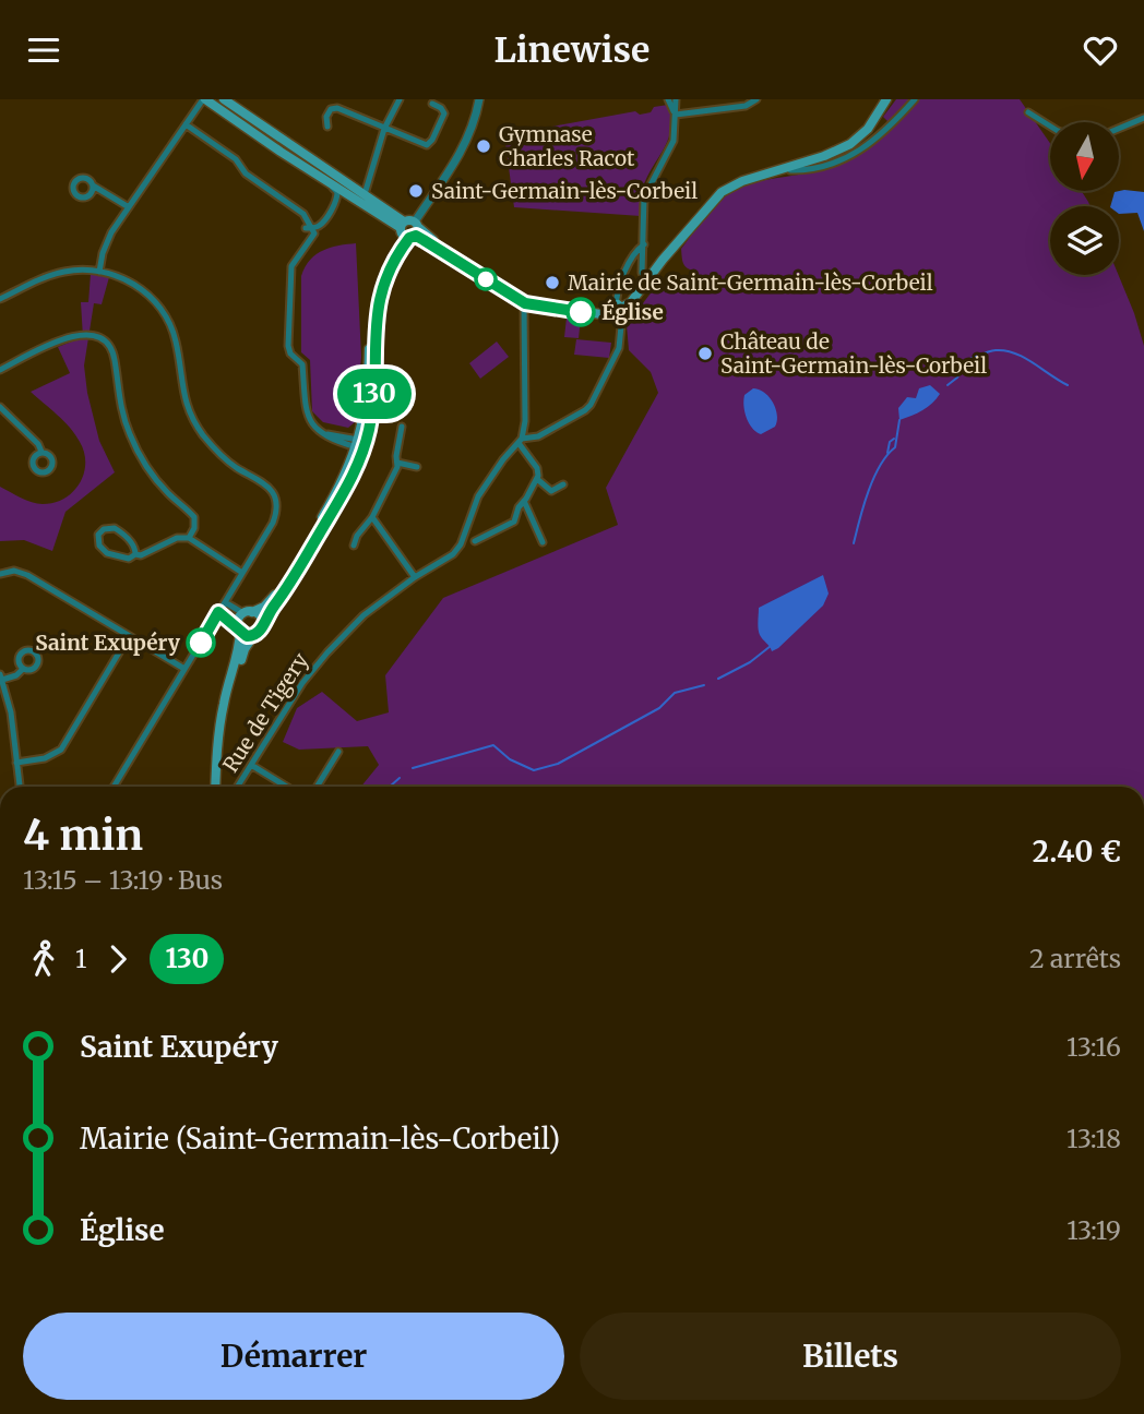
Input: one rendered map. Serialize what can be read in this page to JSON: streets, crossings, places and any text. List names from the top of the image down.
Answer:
{
  "streets": {
    "street": ["Rue de Tigery"]
  },
  "places": [
    "Gymnase Charles Racot",
    "Saint-Germain-lès-Corbeil",
    "Mairie de Saint-Germain-lès-Corbeil",
    "Église",
    "Château de Saint-Germain-lès-Corbeil",
    "Saint Exupéry"
  ],
  "lines": ["bus line 130"],
  "north": "bottom",
  "page": {
    "header": "Linewise",
    "on_map": "130",
    "heading": ["4 min", "13:15 – 13:19 · Bus", "2.40 €"],
    "legs": ["1", "130", "2 arrêts"],
    "list": [
      {
        "name": "Saint Exupéry",
        "value": "13:16"
      },
      {
        "name": "Mairie (Saint-Germain-lès-Corbeil)",
        "value": "13:18"
      },
      {
        "name": "Église",
        "value": "13:19"
      }
    ],
    "buttons": ["Démarrer", "Billets"]
  }
}
